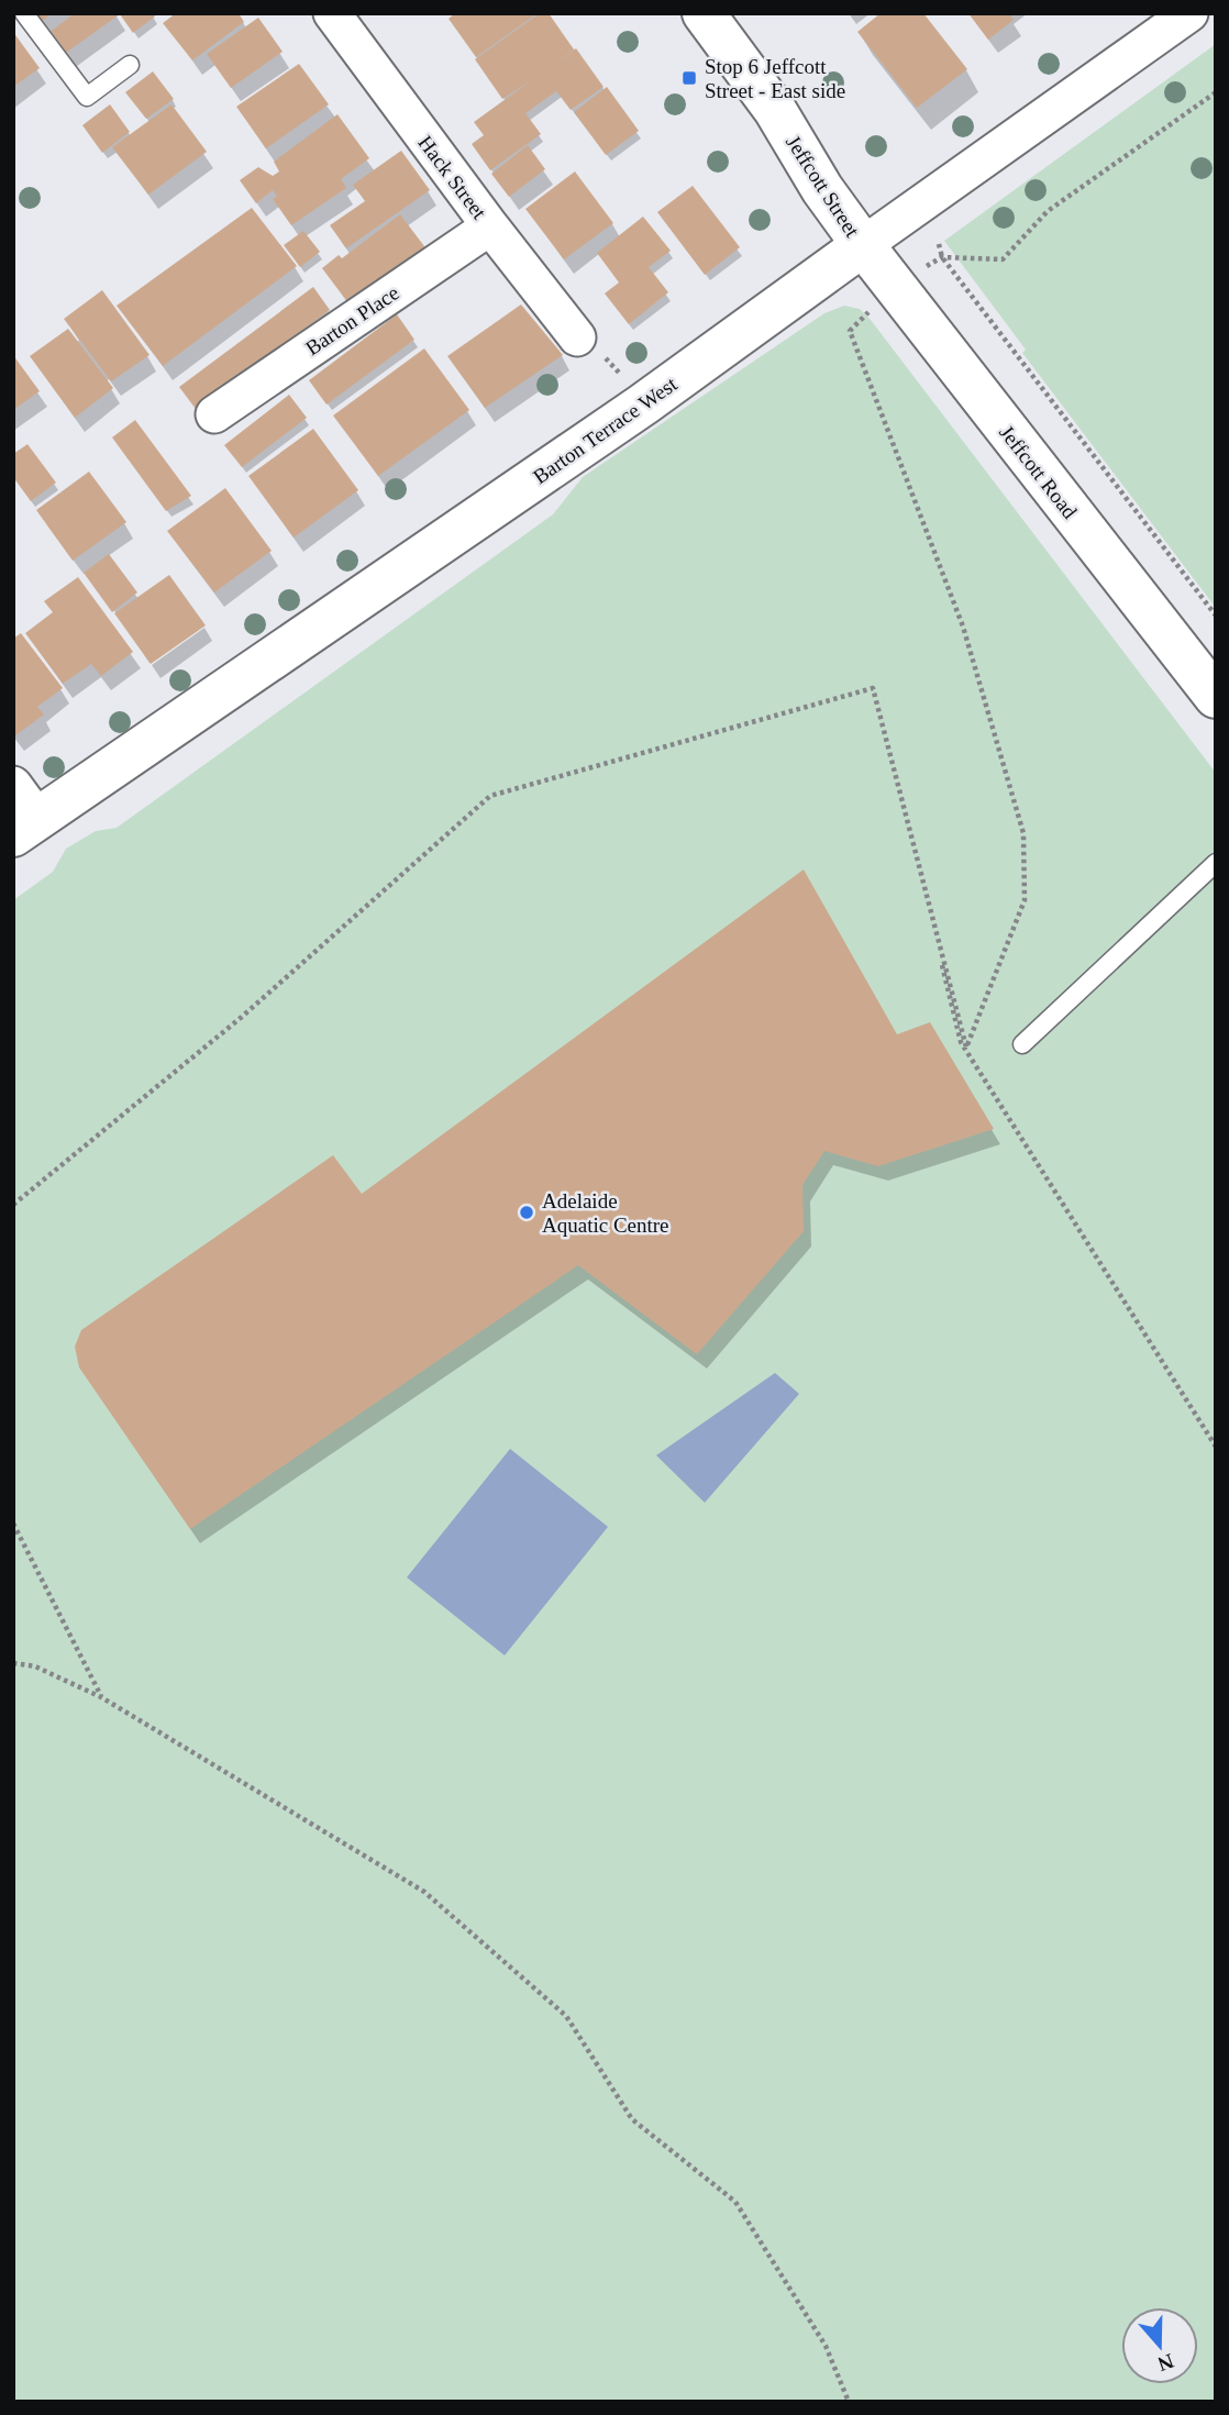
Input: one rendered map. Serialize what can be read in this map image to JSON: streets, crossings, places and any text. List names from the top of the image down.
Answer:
{
  "streets": {
    "street": [
      "Hack Street",
      "Jeffcott Street",
      "Barton Place",
      "Barton Terrace West",
      "Jeffcott Road"
    ]
  },
  "crossings": [
    ["Hack Street", "Barton Place"],
    ["Jeffcott Street", "Barton Terrace West"],
    ["Jeffcott Street", "Jeffcott Road"],
    ["Barton Terrace West", "Jeffcott Road"]
  ],
  "places": {
    "transit": ["Stop 6 Jeffcott Street - East side"],
    "other": ["Adelaide Aquatic Centre"]
  },
  "north": "bottom"
}
